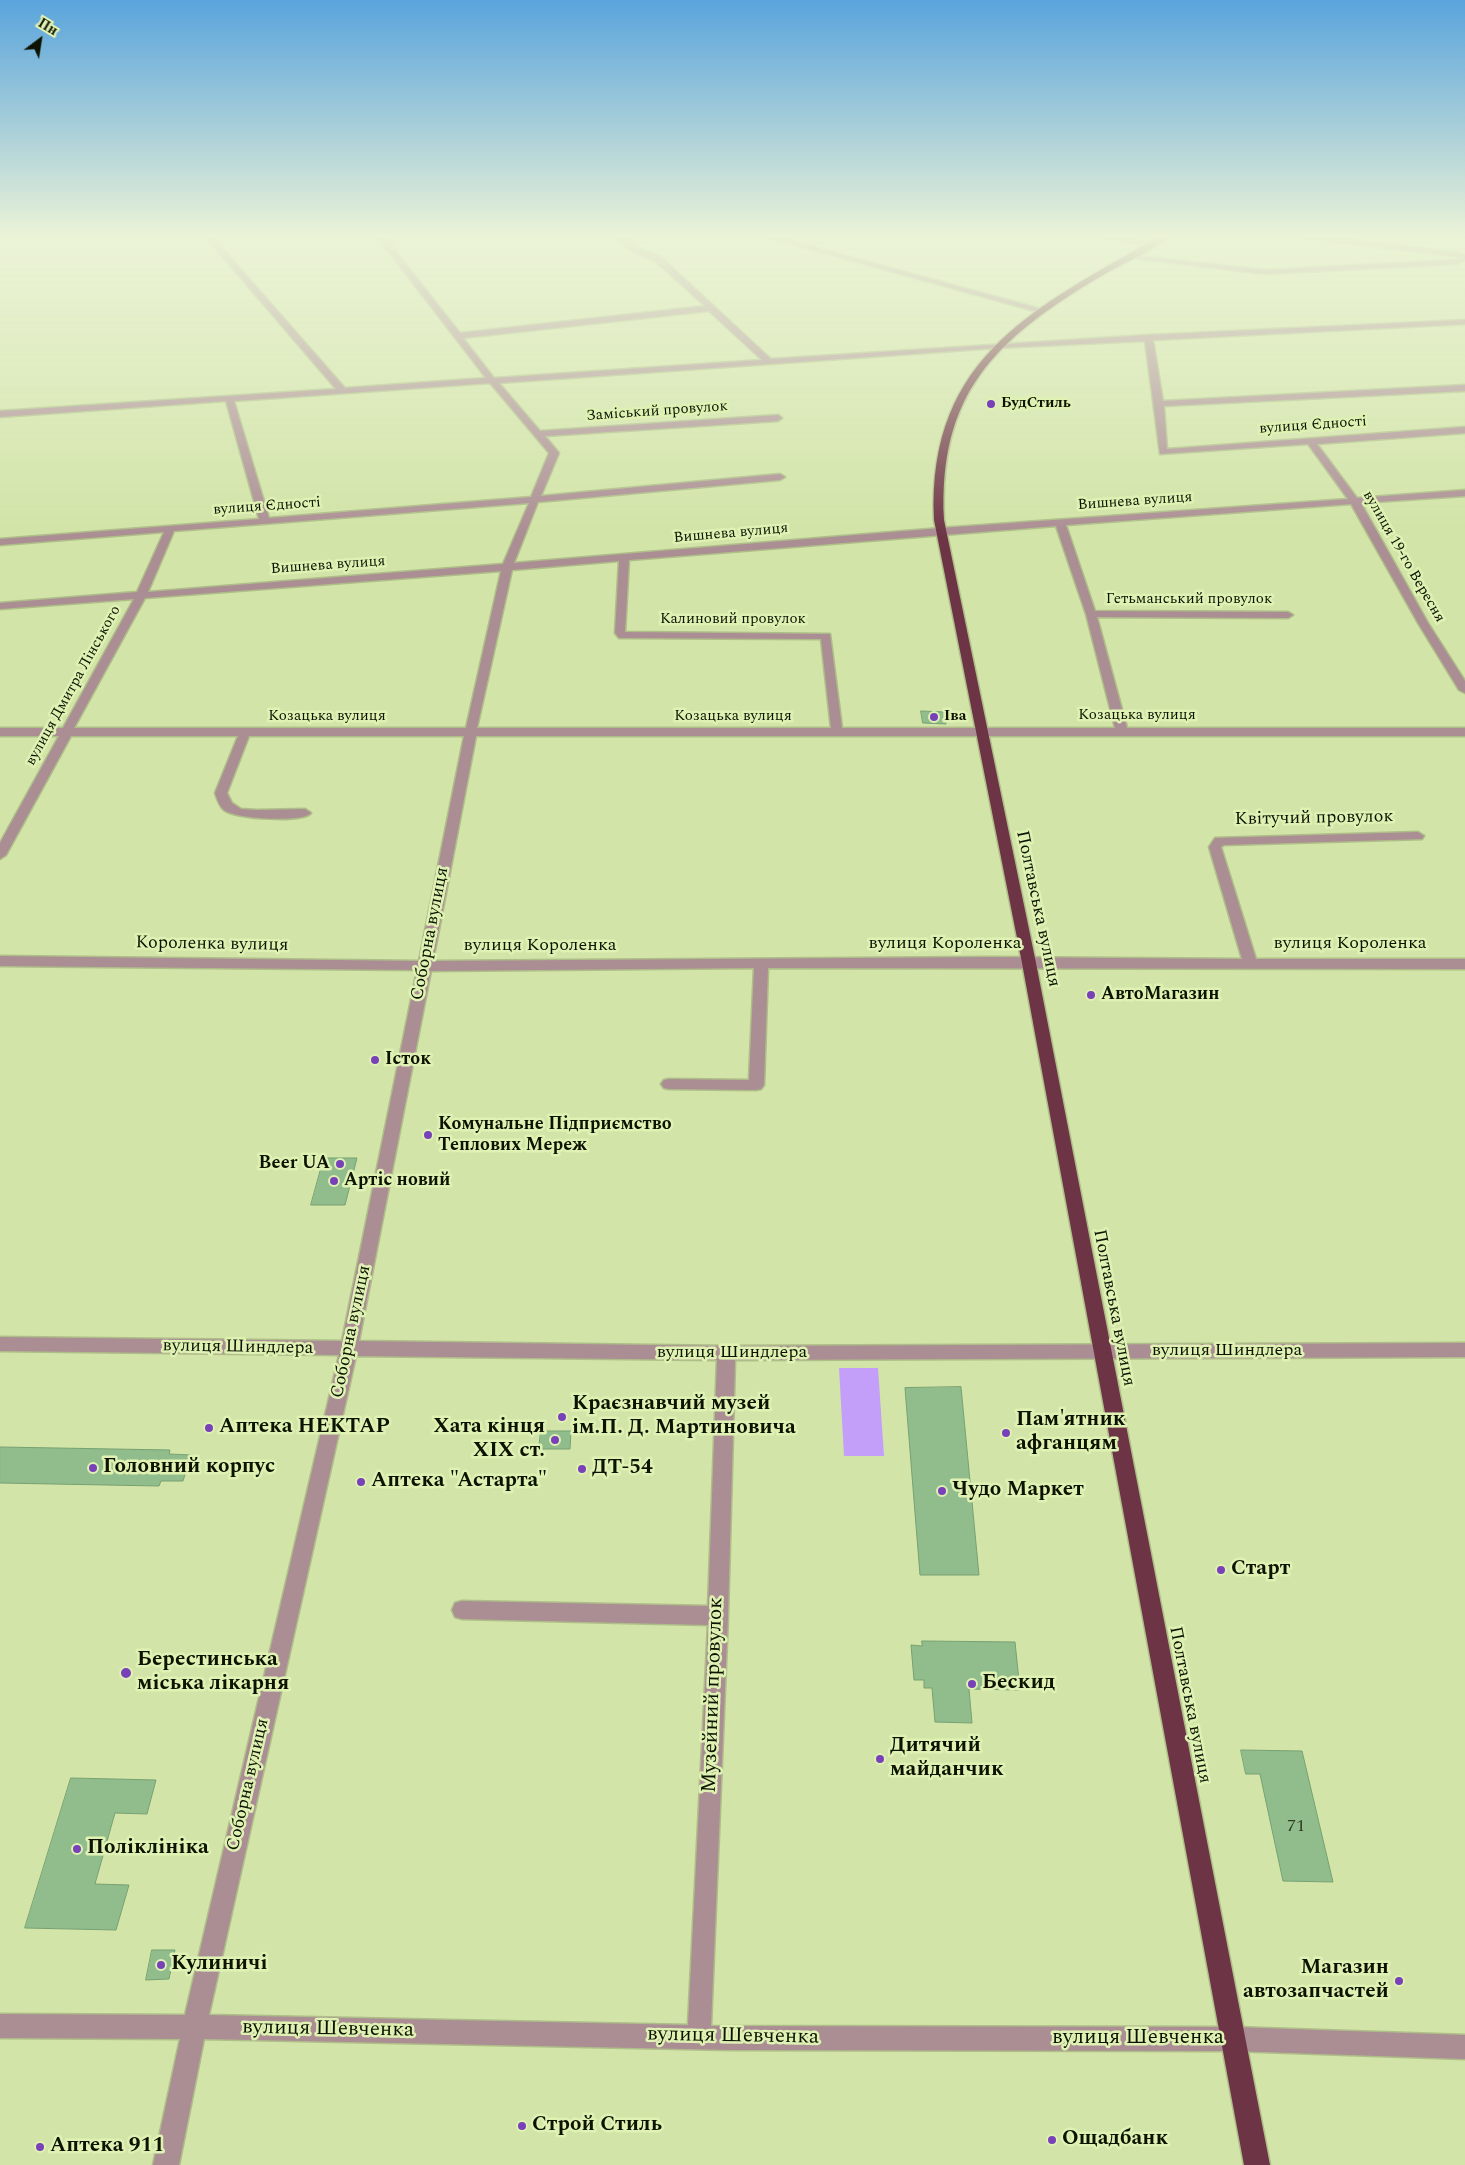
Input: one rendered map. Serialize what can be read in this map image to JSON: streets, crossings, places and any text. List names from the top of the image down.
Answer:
{
  "streets": {
    "highway": ["Полтавська вулиця"],
    "street": [
      "Заміський провулок",
      "вулиця Єдності",
      "Вишнева вулиця",
      "вулиця 19-го Вересня",
      "Гетьманський провулок",
      "Калиновий провулок",
      "вулиця Дмитра Лінського",
      "Козацька вулиця",
      "Квітучий провулок",
      "Соборна вулиця",
      "вулиця Короленка",
      "Короленка вулиця",
      "вулиця Шиндлера",
      "Музейний провулок",
      "вулиця Шевченка"
    ]
  },
  "crossings": [
    ["Заміський провулок", "Соборна вулиця"],
    ["вулиця Єдності", "вулиця 19-го Вересня"],
    ["вулиця Єдності", "вулиця Дмитра Лінського"],
    ["вулиця Єдності", "Соборна вулиця"],
    ["Вишнева вулиця", "вулиця 19-го Вересня"],
    ["Вишнева вулиця", "Гетьманський провулок"],
    ["Вишнева вулиця", "Калиновий провулок"],
    ["Вишнева вулиця", "вулиця Дмитра Лінського"],
    ["Вишнева вулиця", "Полтавська вулиця"],
    ["Вишнева вулиця", "Соборна вулиця"],
    ["Гетьманський провулок", "Козацька вулиця"],
    ["Калиновий провулок", "Козацька вулиця"],
    ["вулиця Дмитра Лінського", "Козацька вулиця"],
    ["Козацька вулиця", "Полтавська вулиця"],
    ["Козацька вулиця", "Соборна вулиця"],
    ["Квітучий провулок", "вулиця Короленка"],
    ["Полтавська вулиця", "вулиця Короленка"],
    ["Полтавська вулиця", "вулиця Шиндлера"],
    ["Полтавська вулиця", "вулиця Шевченка"],
    ["Соборна вулиця", "вулиця Короленка"],
    ["Соборна вулиця", "Короленка вулиця"],
    ["Соборна вулиця", "вулиця Шиндлера"],
    ["Соборна вулиця", "вулиця Шевченка"],
    ["вулиця Короленка", "Короленка вулиця"],
    ["вулиця Шиндлера", "Музейний провулок"],
    ["Музейний провулок", "вулиця Шевченка"]
  ],
  "places": [
    "БудСтиль",
    "Іва",
    "АвтоМагазин",
    "Істок",
    "Комунальне Підприємство Теплових Мереж",
    "Beer UA",
    "Артіс новий",
    "Краєзнавчий музей ім.П. Д. Мартиновича",
    "Аптека НЕКТАР",
    "Пам'ятник афганцям",
    "Хата кінця XIX ст.",
    "Головний корпус",
    "ДТ-54",
    "Аптека \"Астарта\"",
    "Чудо Маркет",
    "Старт",
    "Берестинська міська лікарня",
    "Бескид",
    "Дитячий майданчик",
    "Поліклініка",
    "Кулиничі",
    "Магазин автозапчастей",
    "Строй Стиль",
    "Ощадбанк",
    "Аптека 911"
  ],
  "house_numbers": ["71"],
  "north": "top right"
}
